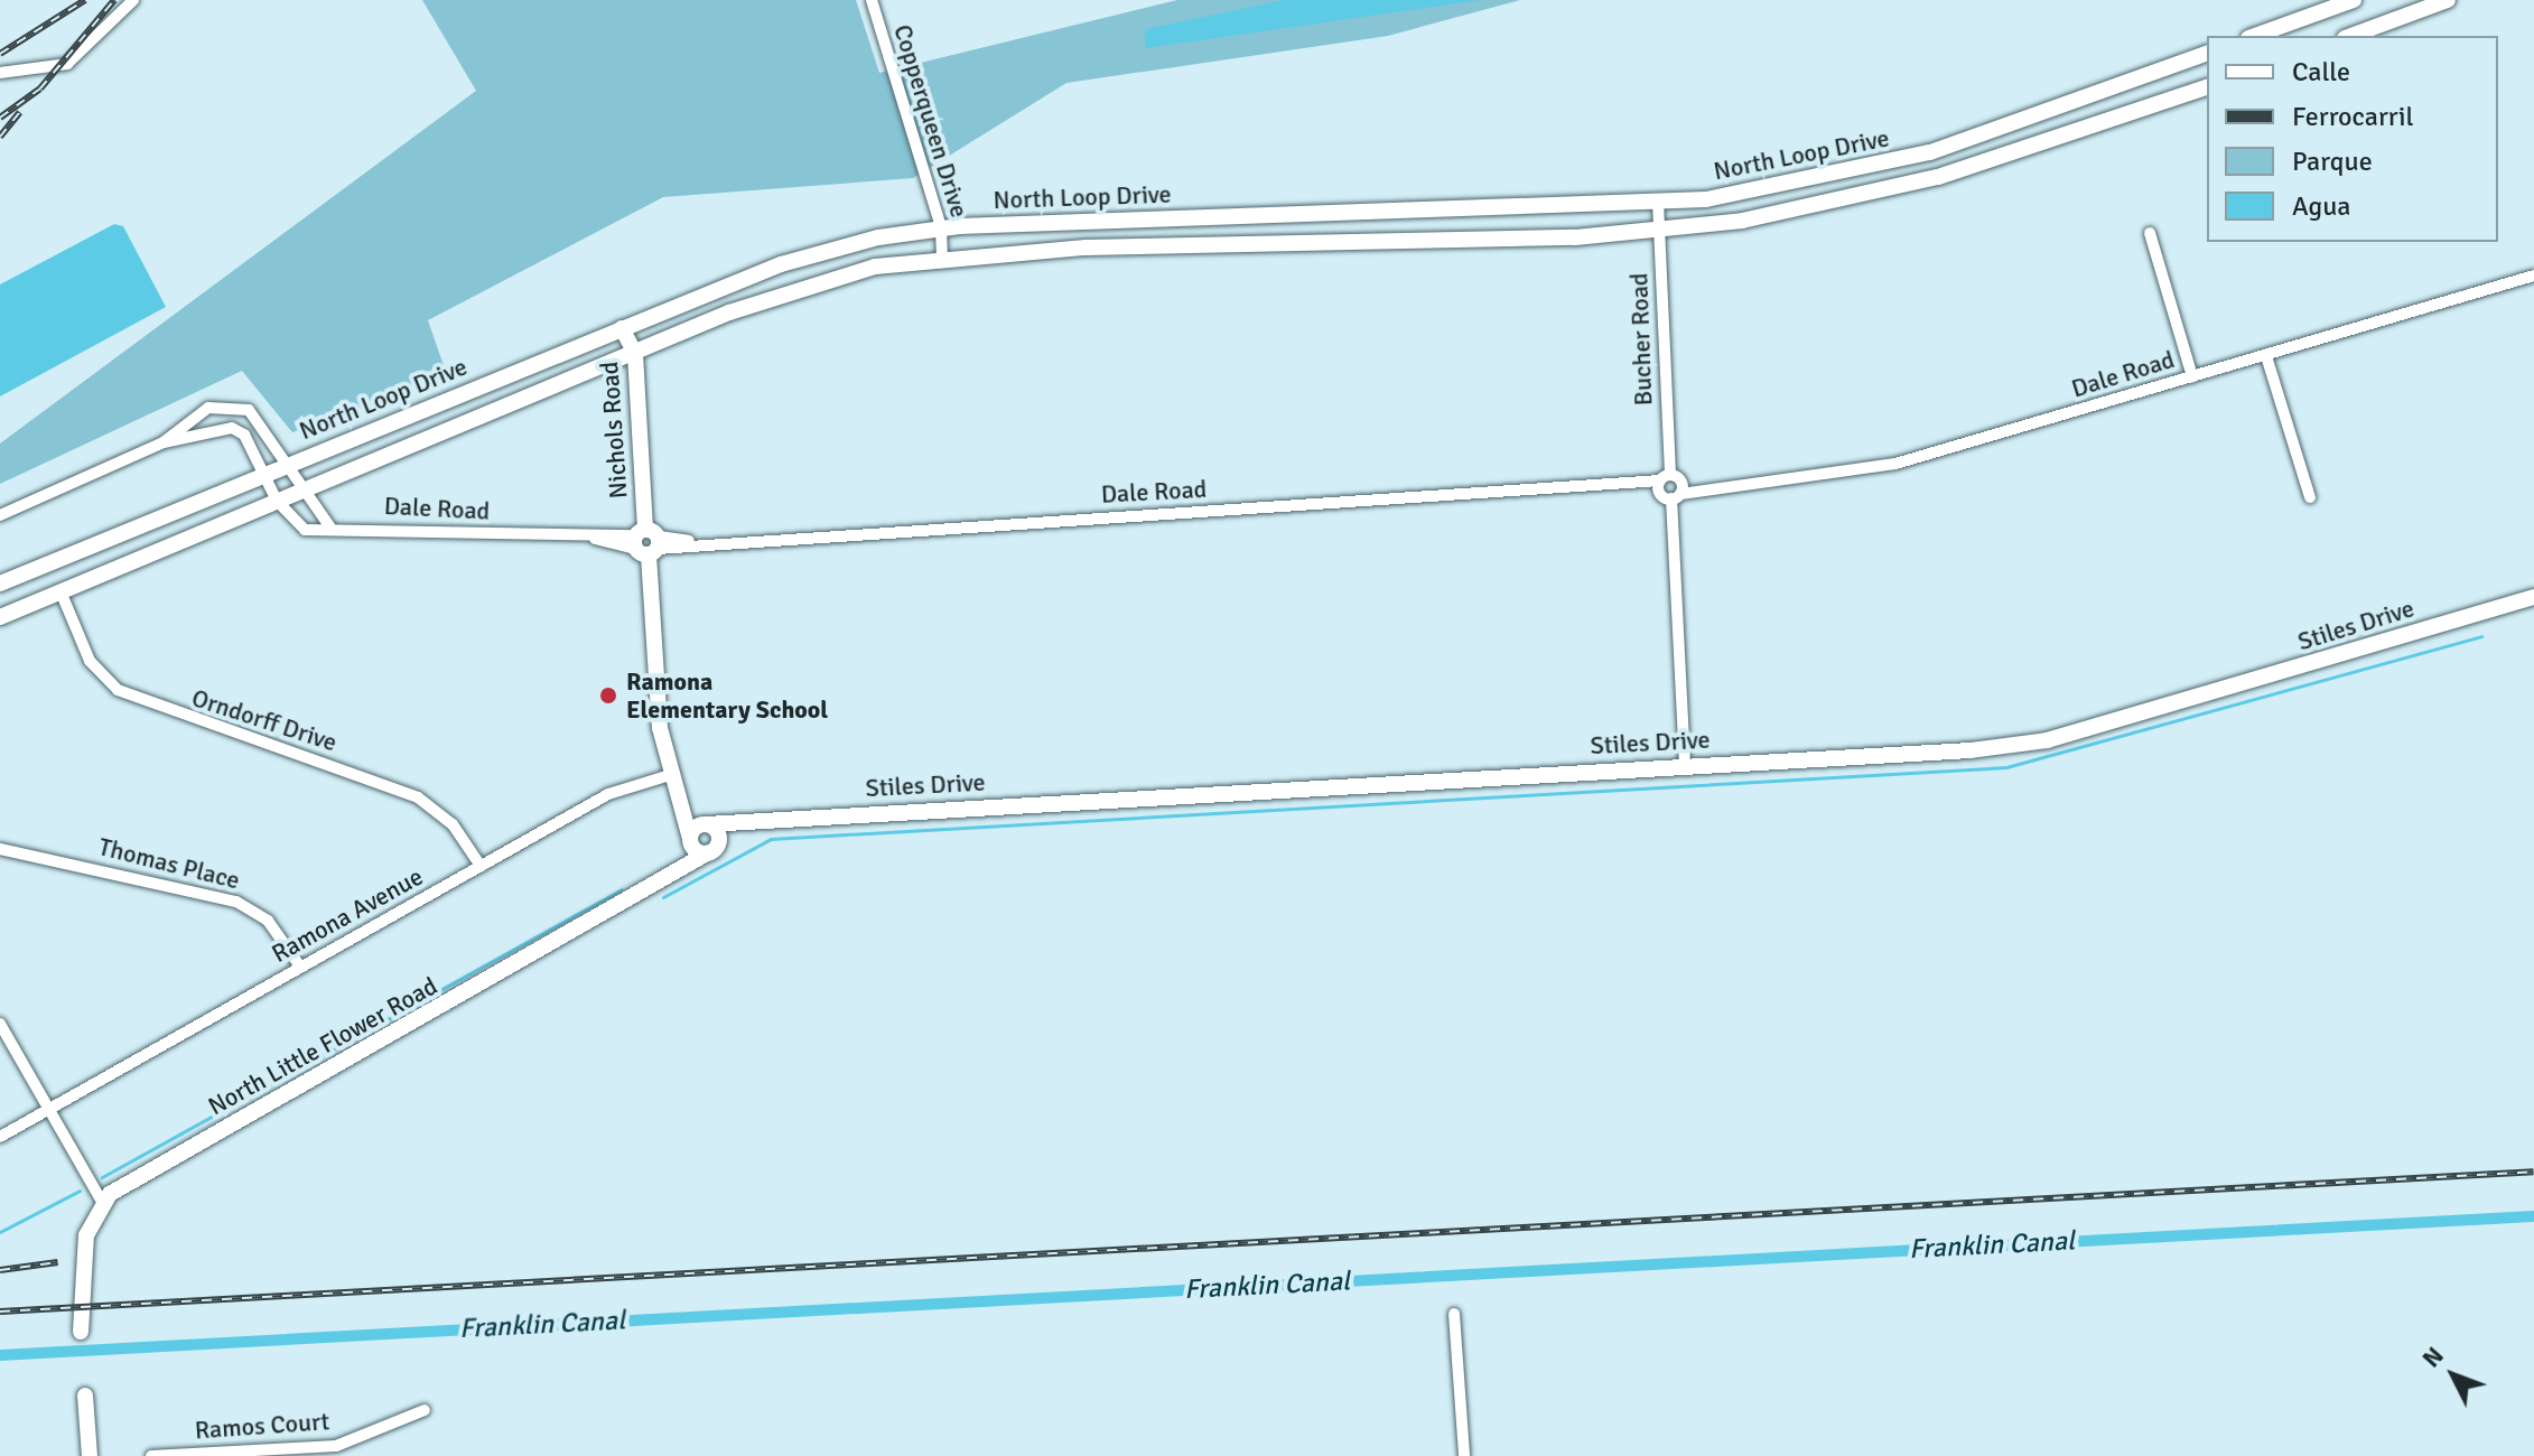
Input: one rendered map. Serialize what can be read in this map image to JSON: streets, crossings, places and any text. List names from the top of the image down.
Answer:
{
  "streets": {
    "main road": [
      "North Loop Drive",
      "Nichols Road",
      "Stiles Drive",
      "North Little Flower Road"
    ],
    "street": [
      "Copperqueen Drive",
      "Bucher Road",
      "Dale Road",
      "Orndorff Drive",
      "Thomas Place",
      "Ramona Avenue",
      "Ramos Court"
    ]
  },
  "crossings": [
    ["Copperqueen Drive", "North Loop Drive"],
    ["North Loop Drive", "Bucher Road"],
    ["North Loop Drive", "Dale Road"],
    ["North Loop Drive", "Nichols Road"],
    ["North Loop Drive", "Orndorff Drive"],
    ["Bucher Road", "Dale Road"],
    ["Dale Road", "Nichols Road"],
    ["Nichols Road", "Ramona Avenue"],
    ["Orndorff Drive", "Ramona Avenue"],
    ["Thomas Place", "Ramona Avenue"]
  ],
  "water": ["Franklin Canal"],
  "places": ["Ramona Elementary School"],
  "legend": [
    "Calle",
    "Ferrocarril",
    "Parque",
    "Agua"
  ],
  "north": "top left"
}
